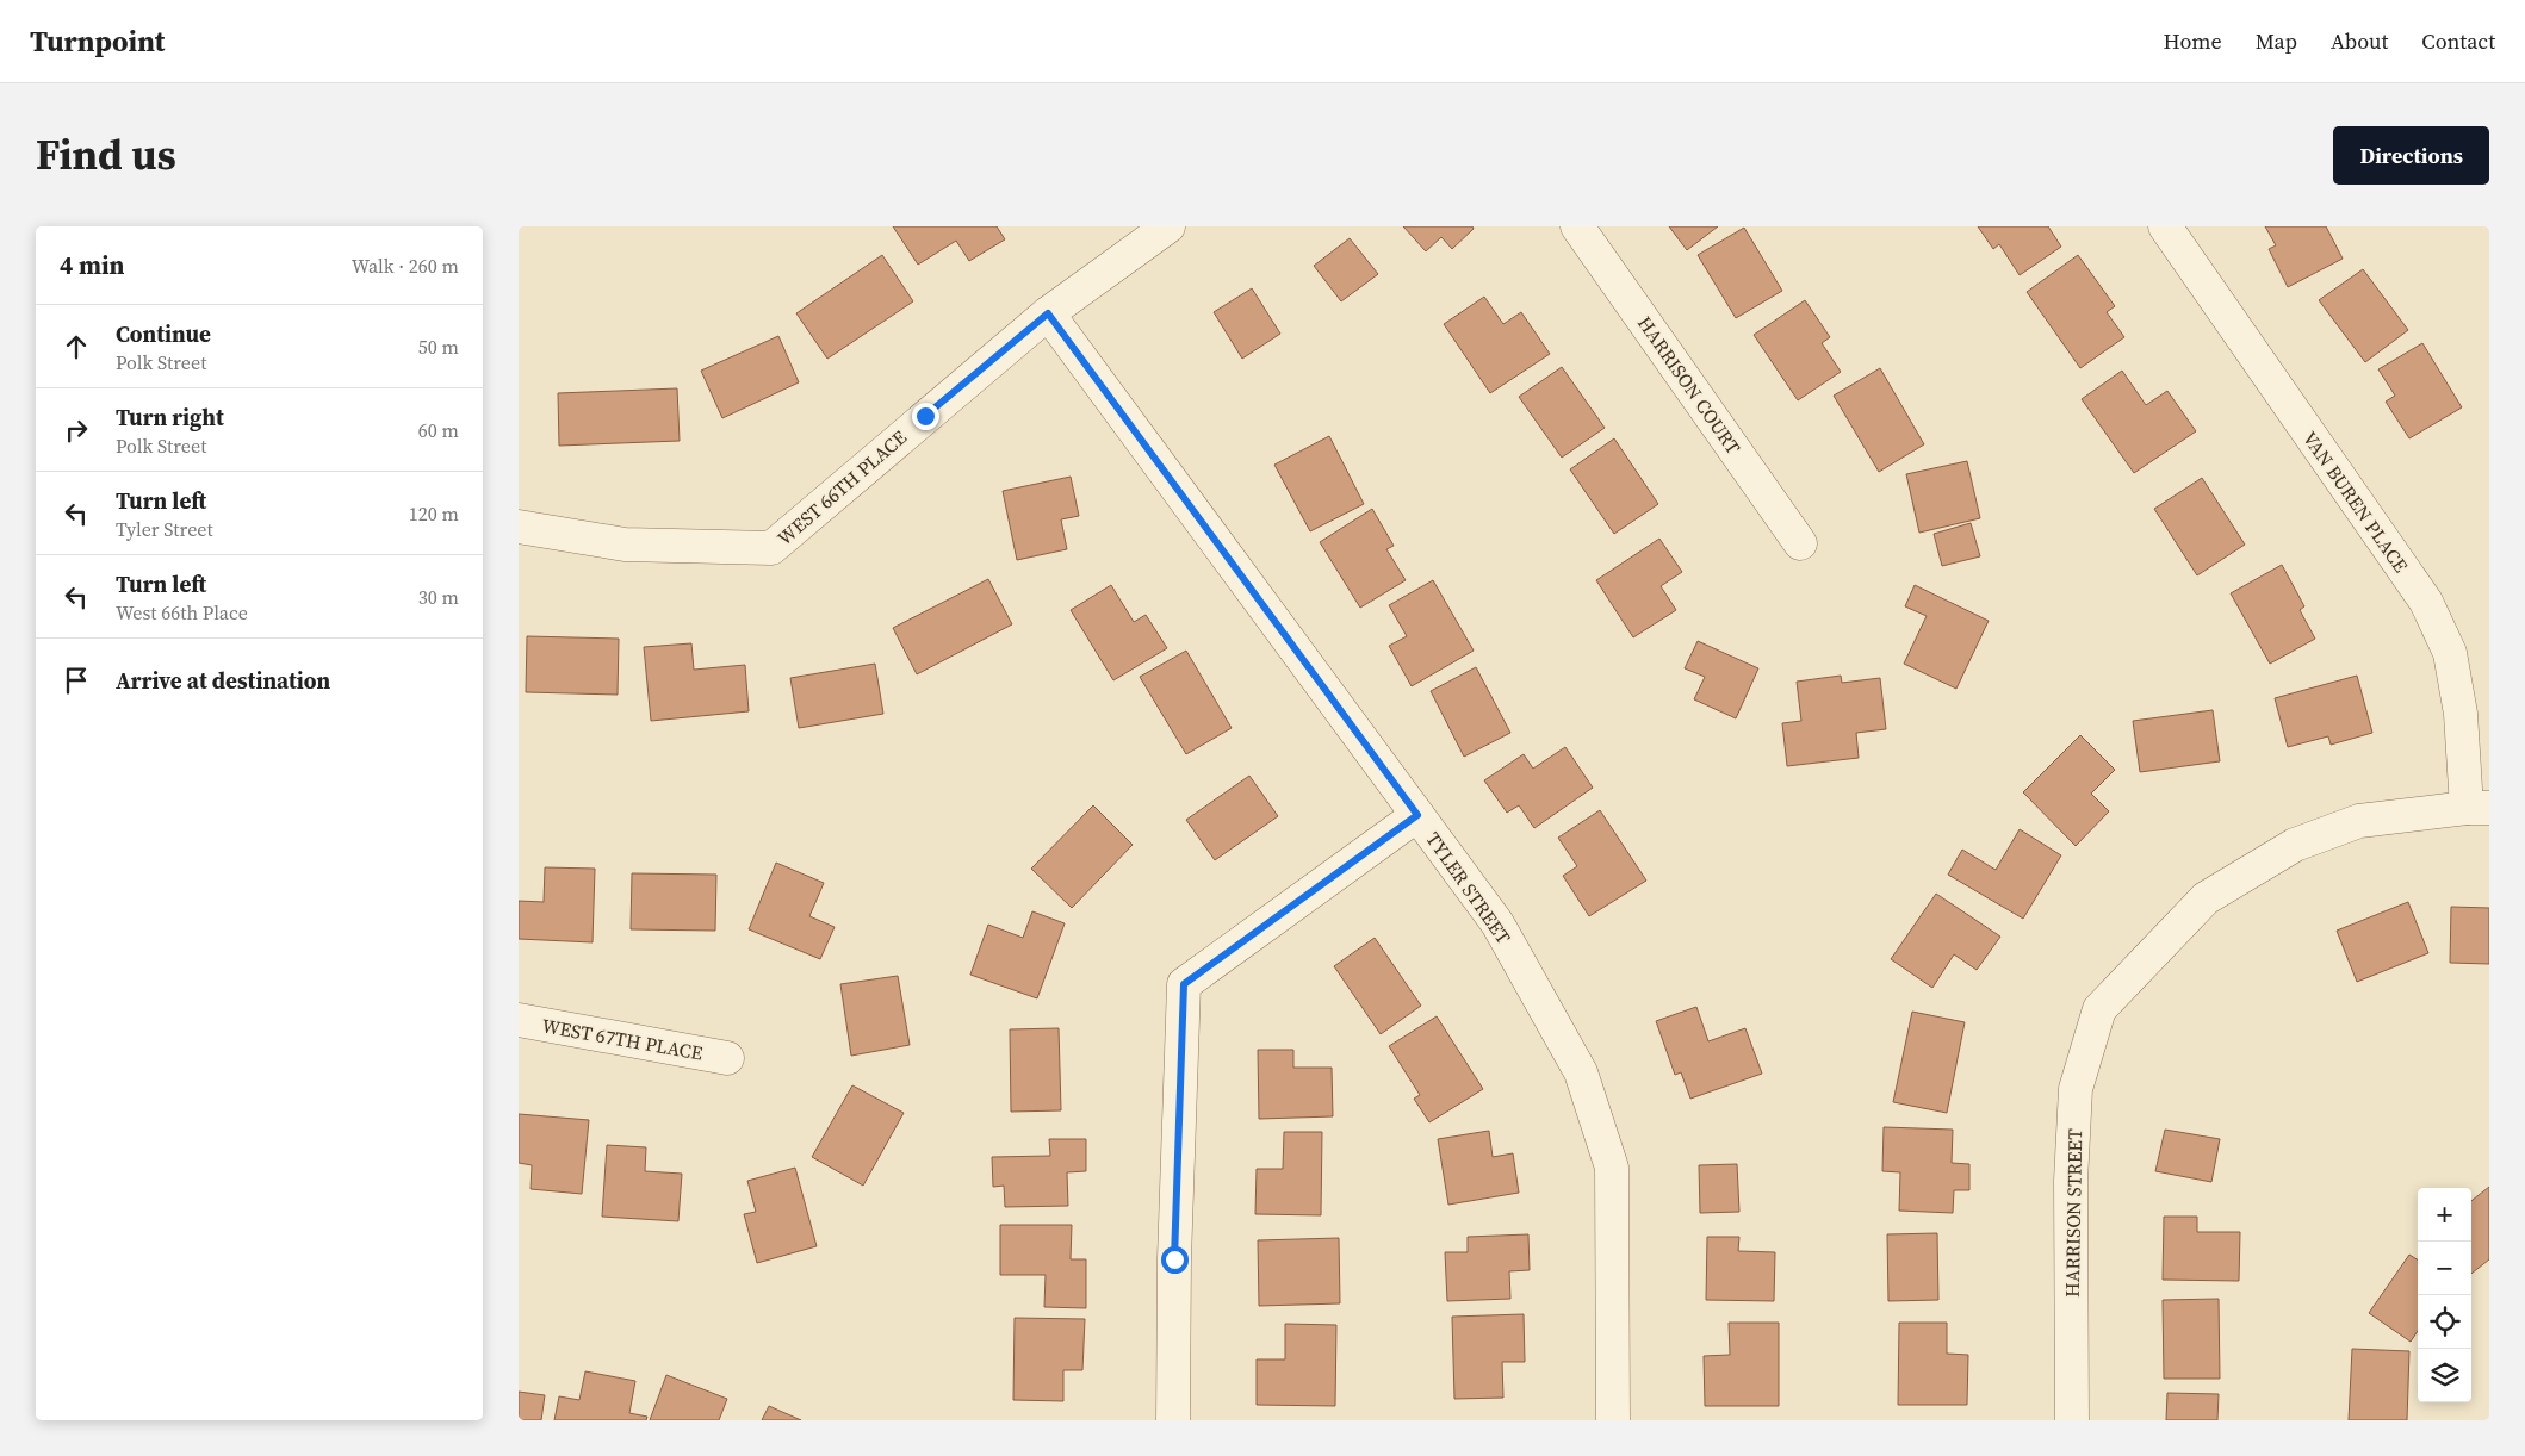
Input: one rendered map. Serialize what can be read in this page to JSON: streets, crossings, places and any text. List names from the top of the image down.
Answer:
{
  "streets": {
    "street": [
      "HARRISON COURT",
      "WEST 66TH PLACE",
      "VAN BUREN PLACE",
      "TYLER STREET",
      "WEST 67TH PLACE",
      "HARRISON STREET"
    ]
  },
  "crossings": [
    ["WEST 66TH PLACE", "TYLER STREET"],
    ["VAN BUREN PLACE", "HARRISON STREET"]
  ],
  "page": {
    "header": "Turnpoint",
    "nav": [
      "Home",
      "Map",
      "About",
      "Contact"
    ],
    "title": "Find us",
    "buttons": "Directions",
    "heading": ["4 min", "Walk · 260 m"],
    "list": [
      ["Continue", "Polk Street", "50 m"],
      ["Turn right", "Polk Street", "60 m"],
      ["Turn left", "Tyler Street", "120 m"],
      ["Turn left", "West 66th Place", "30 m"],
      "Arrive at destination"
    ],
    "map_buttons": ["+", "−"]
  }
}
